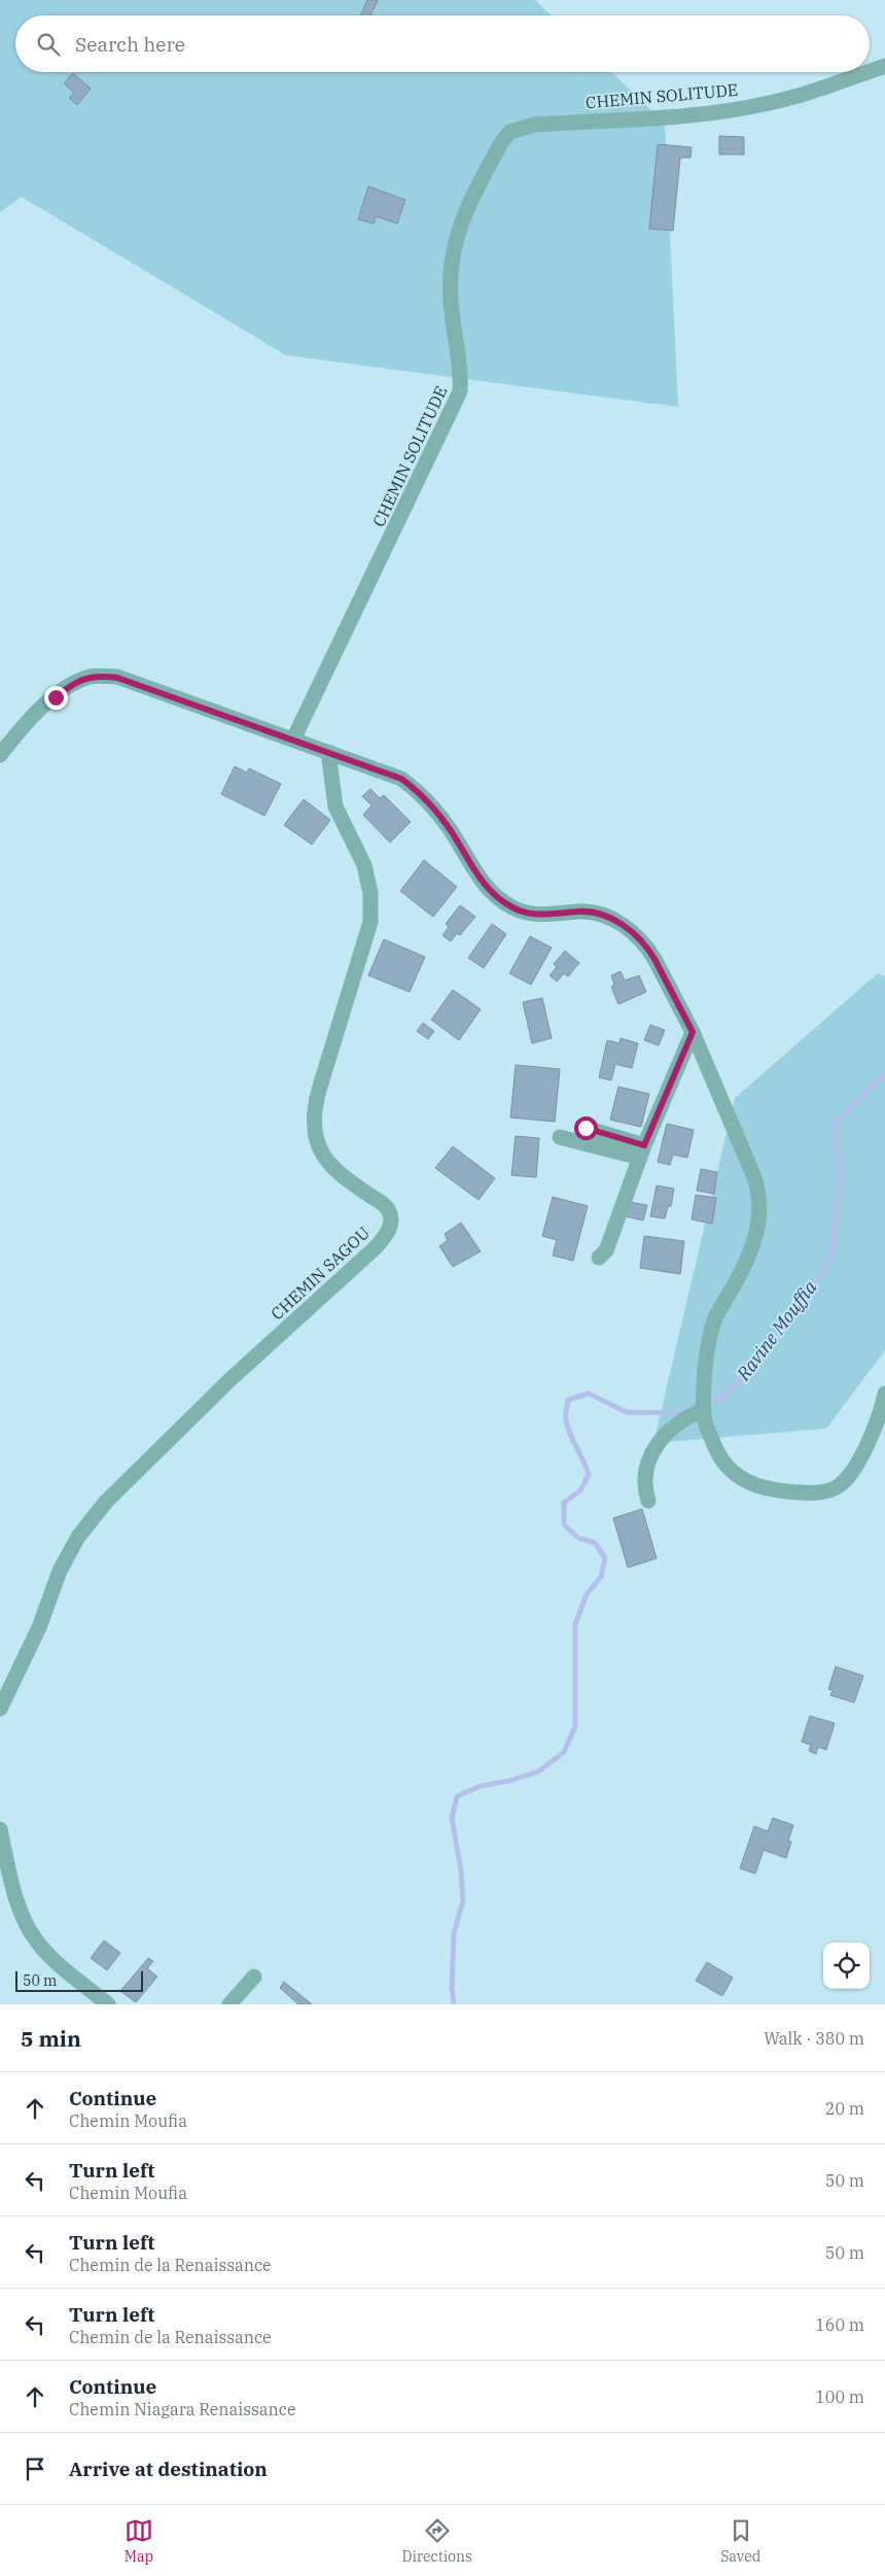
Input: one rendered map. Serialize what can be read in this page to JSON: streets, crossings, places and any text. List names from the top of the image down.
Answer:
{
  "streets": {
    "street": ["CHEMIN SOLITUDE", "CHEMIN SAGOU"]
  },
  "water": ["Ravine Mouffia"],
  "scale_bar": "50 m",
  "page": {
    "search": "Search here",
    "scale": "50 m",
    "heading": ["5 min", "Walk · 380 m"],
    "list": [
      ["Continue", "Chemin Moufia", "20 m"],
      ["Turn left", "Chemin Moufia", "50 m"],
      ["Turn left", "Chemin de la Renaissance", "50 m"],
      ["Turn left", "Chemin de la Renaissance", "160 m"],
      ["Continue", "Chemin Niagara Renaissance", "100 m"],
      "Arrive at destination"
    ],
    "nav": ["Map", "Directions", "Saved"]
  }
}
